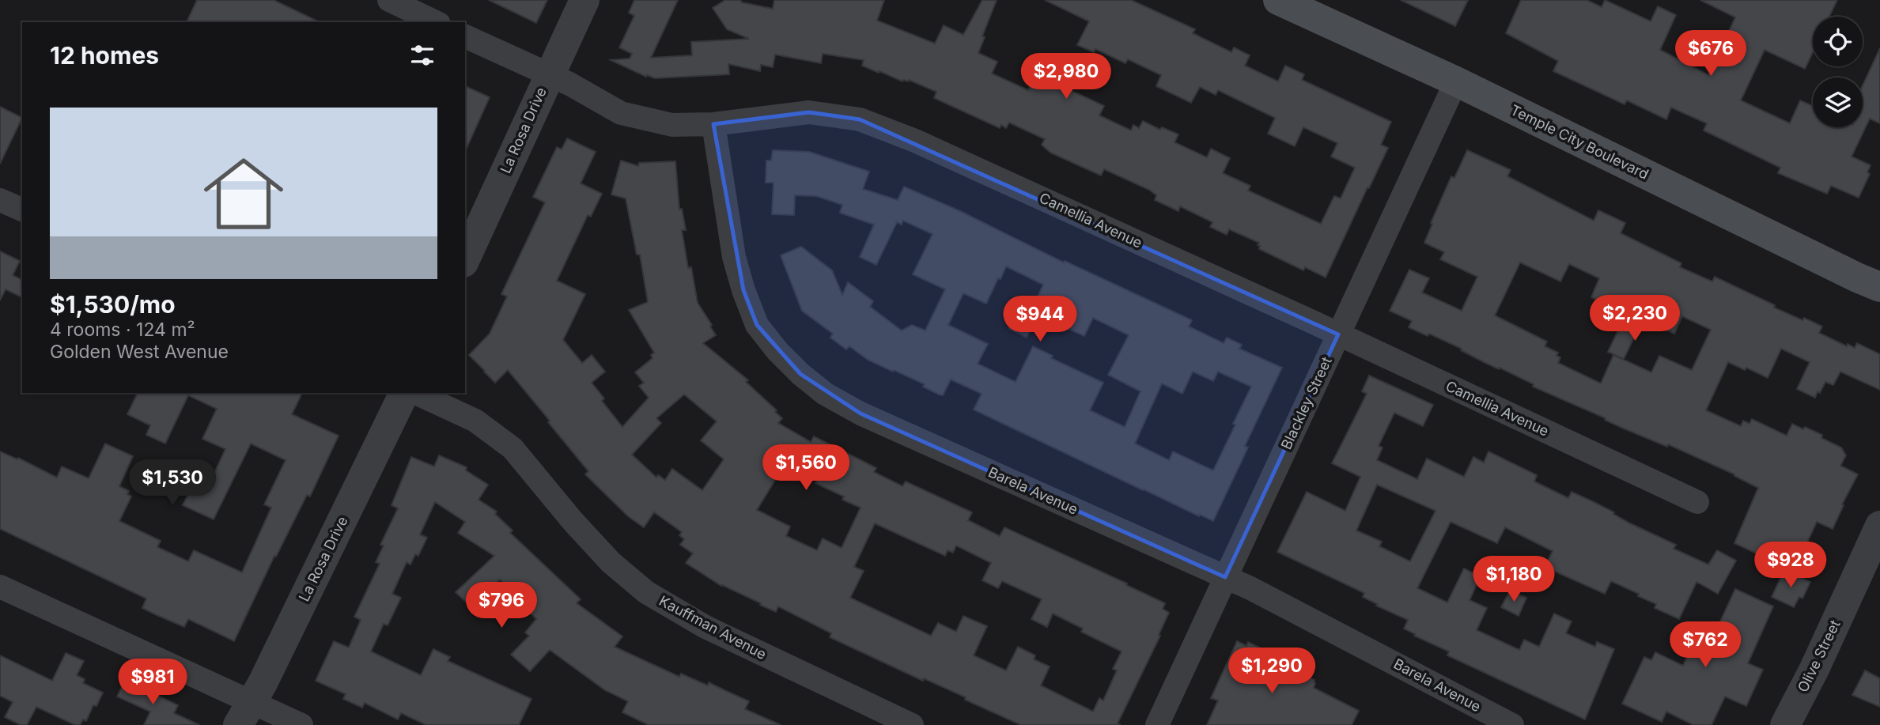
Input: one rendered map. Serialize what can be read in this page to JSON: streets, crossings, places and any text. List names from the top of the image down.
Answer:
{
  "streets": {
    "main road": ["Temple City Boulevard"],
    "street": [
      "La Rosa Drive",
      "Camellia Avenue",
      "Blackley Street",
      "Barela Avenue",
      "Kauffman Avenue",
      "Olive Street"
    ]
  },
  "crossings": [
    ["La Rosa Drive", "Camellia Avenue"],
    ["Temple City Boulevard", "Blackley Street"],
    ["Camellia Avenue", "Blackley Street"],
    ["Camellia Avenue", "Barela Avenue"],
    ["Blackley Street", "Barela Avenue"]
  ],
  "page": {
    "heading": "12 homes",
    "price": [
      "$676",
      "$2,980",
      "$2,230",
      "$944",
      "$1,560",
      "$1,530",
      "$928",
      "$1,180",
      "$796",
      "$762",
      "$1,290",
      "$981"
    ],
    "list": [
      {
        "name": "$1,530/mo",
        "note": "4 rooms · 124 m² · Golden West Avenue"
      }
    ]
  }
}
